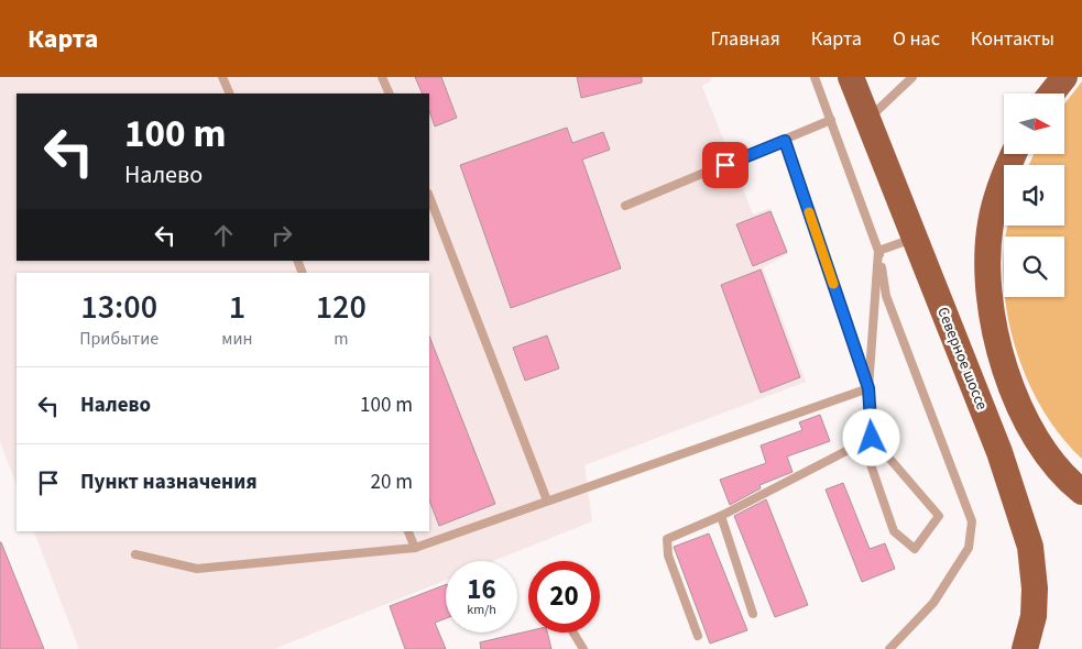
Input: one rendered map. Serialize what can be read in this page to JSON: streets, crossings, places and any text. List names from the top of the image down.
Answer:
{
  "streets": {
    "main road": ["Северное шоссе"]
  },
  "north": "right",
  "page": {
    "header": "Карта",
    "nav": [
      "Главная",
      "Карта",
      "О нас",
      "Контакты"
    ],
    "turn": ["100 m", "Налево"],
    "eta": [
      "13:00",
      "Прибытие",
      "1",
      "мин",
      "120",
      "m"
    ],
    "list": [
      {
        "name": "Налево",
        "value": "100 m"
      },
      {
        "name": "Пункт назначения",
        "value": "20 m"
      }
    ],
    "speed": "16 km/h",
    "limit": "20"
  }
}
